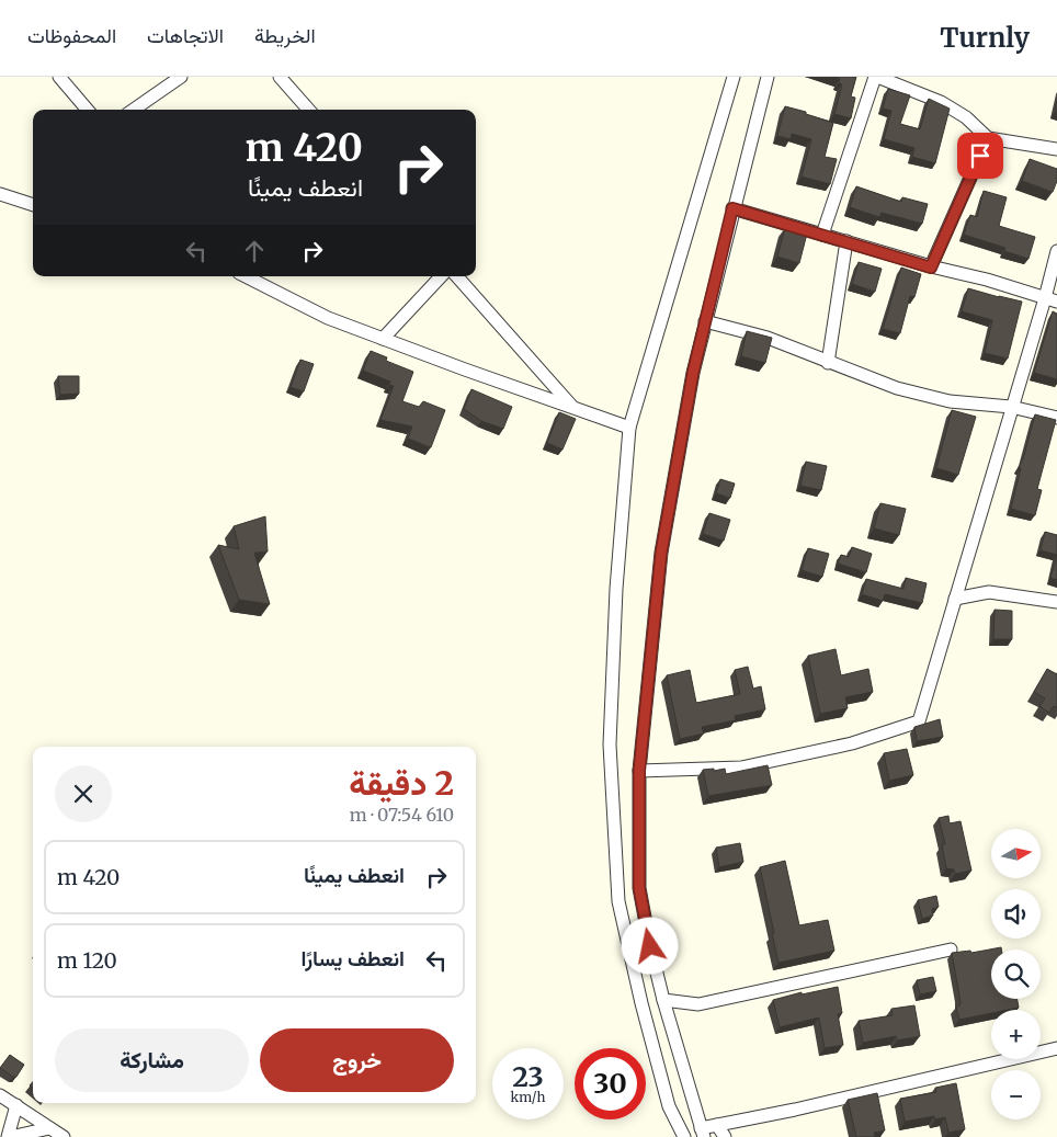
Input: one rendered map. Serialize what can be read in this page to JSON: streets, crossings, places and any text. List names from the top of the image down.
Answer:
{
  "north": "right",
  "page": {
    "header": "Turnly",
    "nav": ["الخريطة", "الاتجاهات", "المحفوظات"],
    "turn": ["420 m", "انعطف يمينًا"],
    "heading": ["2 دقيقة", "610 m · 07:54"],
    "map_buttons": ["+", "−"],
    "list": [
      {
        "name": "انعطف يمينًا",
        "value": "420 m"
      },
      {
        "name": "انعطف يسارًا",
        "value": "120 m"
      }
    ],
    "buttons": ["خروج", "مشاركة"],
    "speed": "23 km/h",
    "limit": "30"
  }
}
